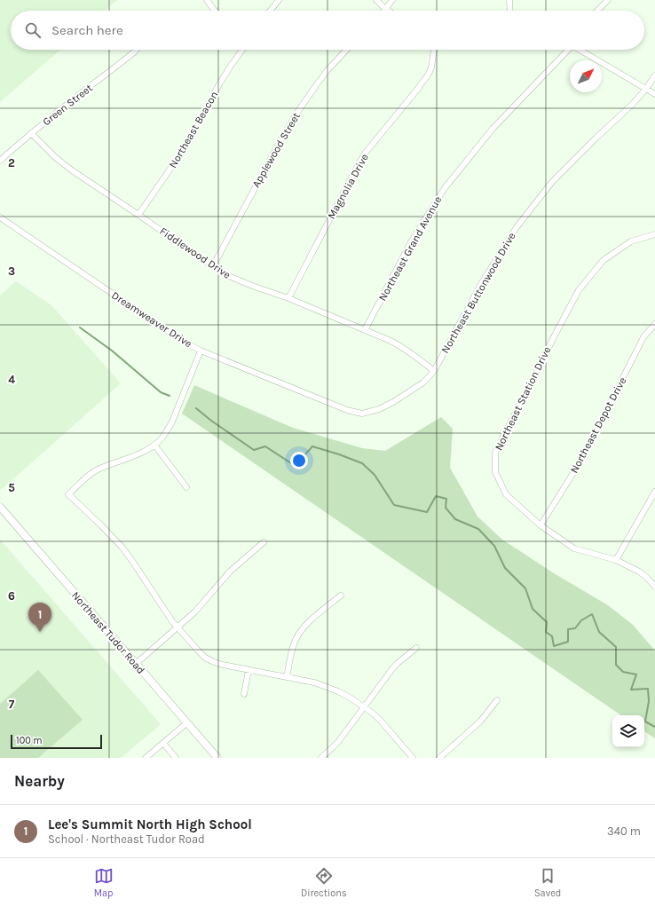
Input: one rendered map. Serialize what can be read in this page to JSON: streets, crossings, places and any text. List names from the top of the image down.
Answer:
{
  "streets": {
    "street": [
      "Green Street",
      "Northeast Beacon",
      "Applewood Street",
      "Magnolia Drive",
      "Northeast Grand Avenue",
      "Fiddlewood Drive",
      "Northeast Buttonwood Drive",
      "Dreamweaver Drive",
      "Northeast Station Drive",
      "Northeast Depot Drive",
      "Northeast Tudor Road"
    ]
  },
  "crossings": [
    ["Green Street", "Fiddlewood Drive"],
    ["Northeast Beacon", "Fiddlewood Drive"],
    ["Applewood Street", "Fiddlewood Drive"],
    ["Magnolia Drive", "Fiddlewood Drive"],
    ["Northeast Grand Avenue", "Fiddlewood Drive"],
    ["Fiddlewood Drive", "Northeast Buttonwood Drive"],
    ["Northeast Buttonwood Drive", "Dreamweaver Drive"],
    ["Northeast Station Drive", "Northeast Depot Drive"]
  ],
  "scale_bar": "100 m",
  "north": "top right",
  "page": {
    "search": "Search here",
    "pins": "1",
    "scale": "100 m",
    "heading": "Nearby",
    "list": [
      {
        "mark": "1",
        "name": "Lee's Summit North High School",
        "note": "School · Northeast Tudor Road",
        "value": "340 m"
      }
    ],
    "nav": ["Map", "Directions", "Saved"]
  },
  "grid": {
    "rows": [
      "2",
      "3",
      "4",
      "5",
      "6",
      "7"
    ]
  }
}
